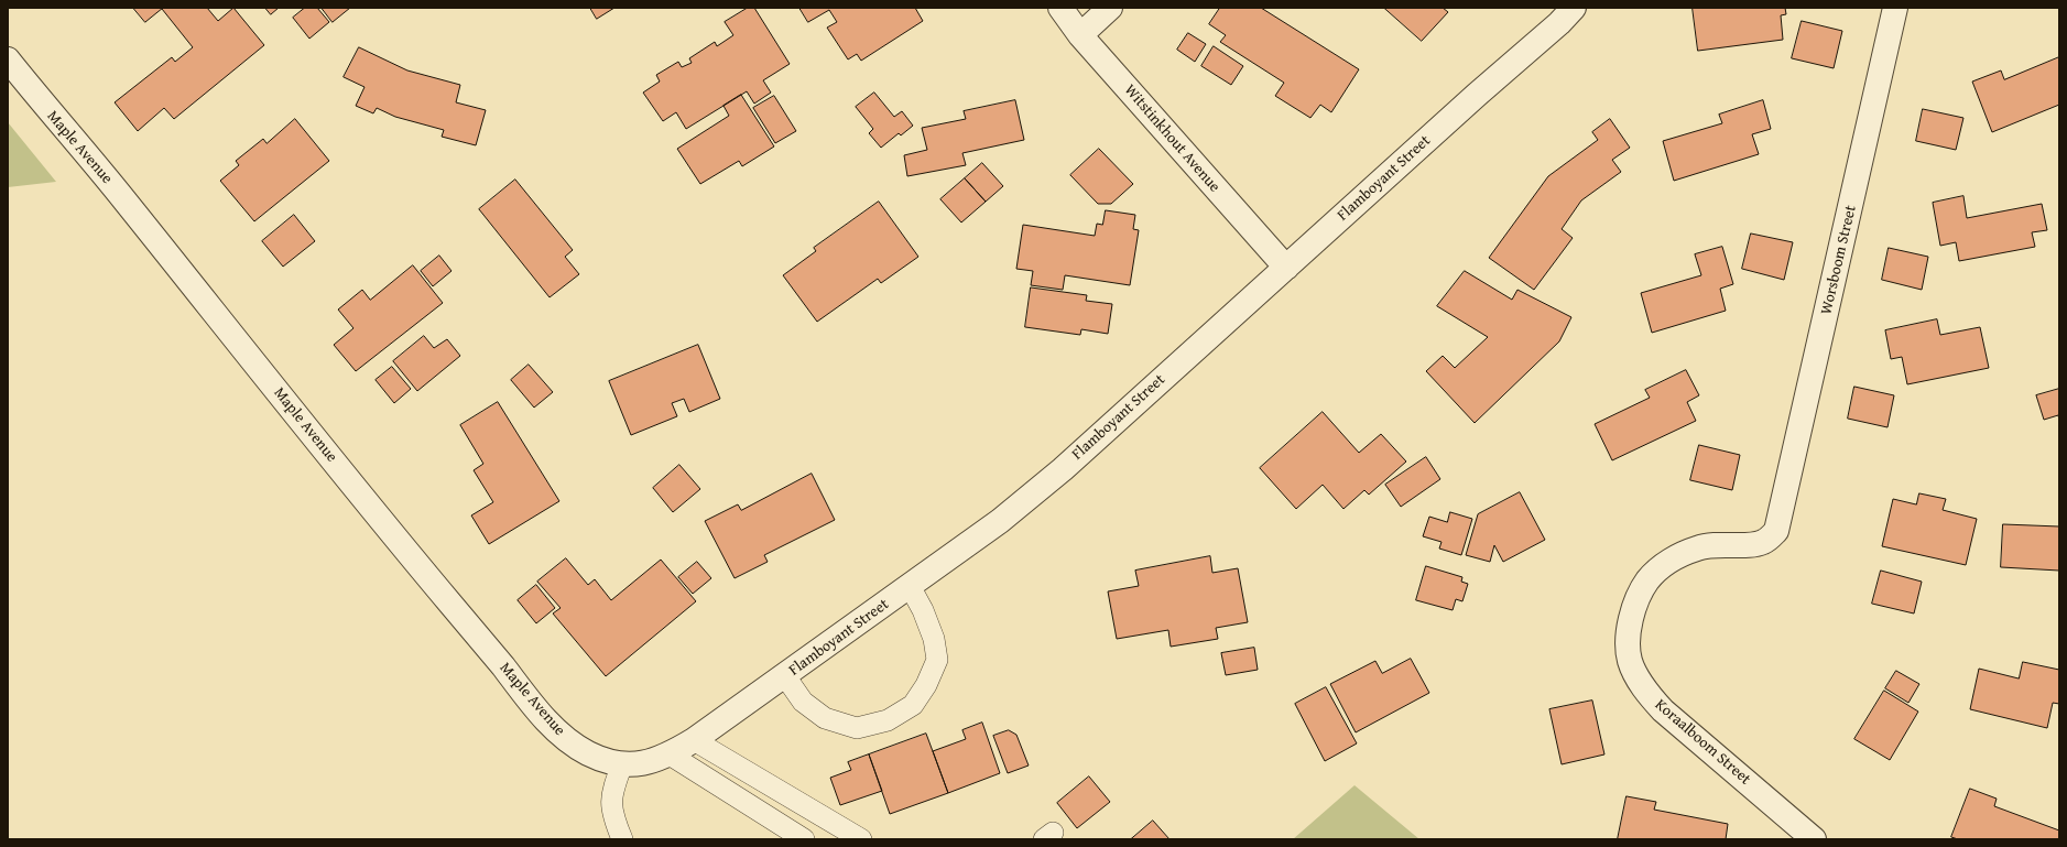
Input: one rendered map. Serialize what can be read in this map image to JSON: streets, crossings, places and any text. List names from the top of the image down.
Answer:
{
  "streets": {
    "street": [
      "Witstinkhout Avenue",
      "Maple Avenue",
      "Flamboyant Street",
      "Worsboom Street",
      "Koraalboom Street"
    ]
  },
  "crossings": [
    ["Witstinkhout Avenue", "Flamboyant Street"],
    ["Maple Avenue", "Flamboyant Street"],
    ["Worsboom Street", "Koraalboom Street"]
  ]
}
